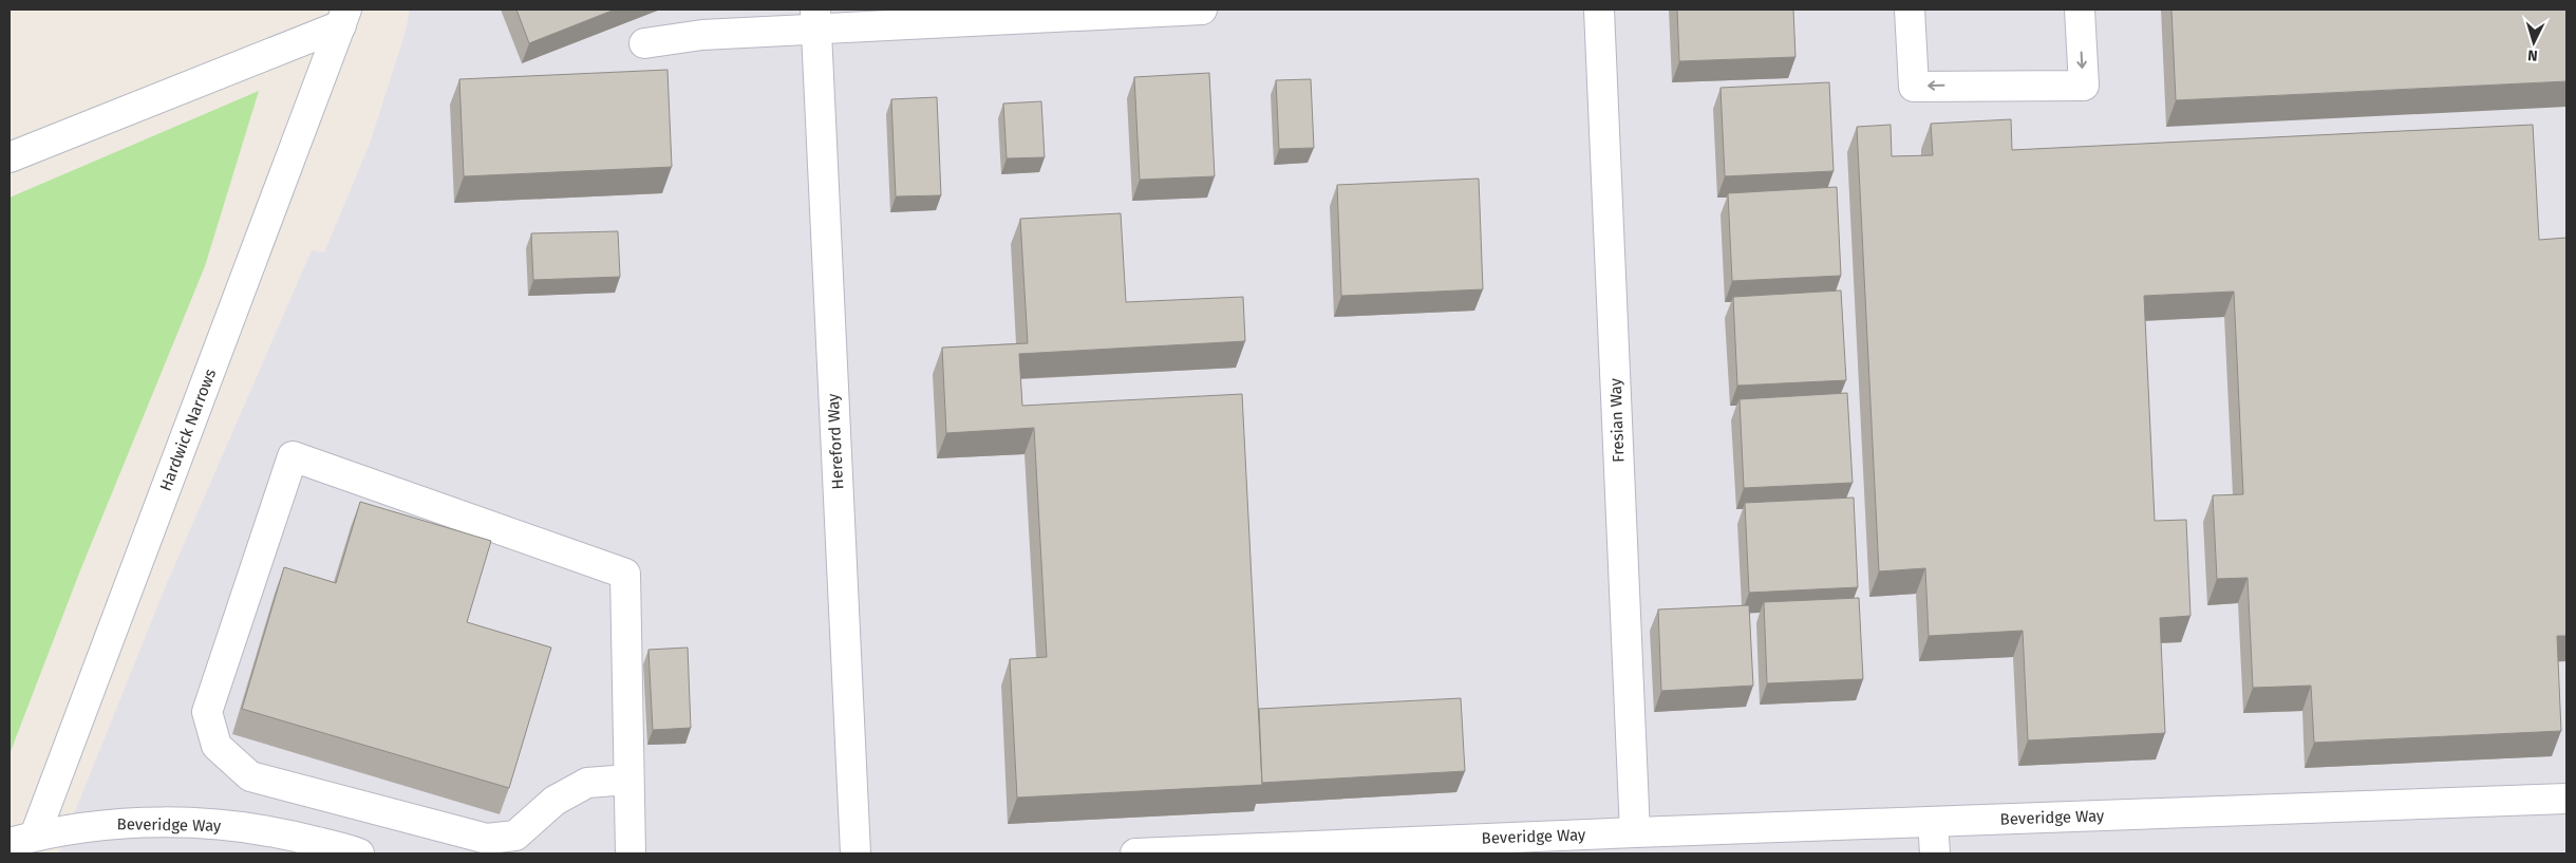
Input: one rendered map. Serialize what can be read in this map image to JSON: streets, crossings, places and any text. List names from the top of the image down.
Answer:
{
  "streets": {
    "street": [
      "Fresian Way",
      "Hardwick Narrows",
      "Hereford Way",
      "Beveridge Way"
    ]
  },
  "crossings": [
    ["Fresian Way", "Beveridge Way"],
    ["Hardwick Narrows", "Beveridge Way"]
  ],
  "north": "bottom"
}
